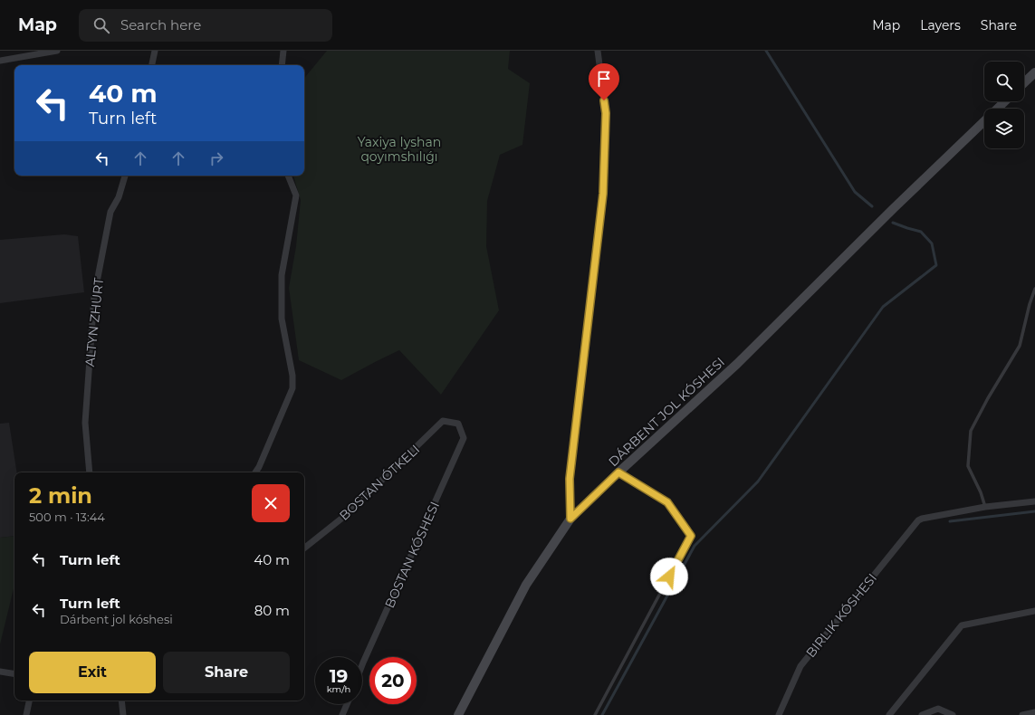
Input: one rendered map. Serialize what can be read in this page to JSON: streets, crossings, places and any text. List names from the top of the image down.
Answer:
{
  "streets": {
    "main road": ["DÁRBENT JOL KÓSHESI"],
    "street": [
      "ALTYN ZHURT",
      "BOSTAN ÓTKELI",
      "BOSTAN KÓSHESI",
      "BIRLIK KÓSHESI"
    ]
  },
  "crossings": [
    ["BOSTAN ÓTKELI", "BOSTAN KÓSHESI"]
  ],
  "parks": ["Yaxiya Iyshan qoyımshılıǵı"],
  "page": {
    "header": "Map",
    "search": "Search here",
    "nav": ["Map", "Layers", "Share"],
    "turn": ["40 m", "Turn left"],
    "heading": ["2 min", "500 m · 13:44"],
    "list": [
      {
        "name": "Turn left",
        "value": "40 m"
      },
      {
        "name": "Turn left",
        "note": "Dárbent jol kóshesi",
        "value": "80 m"
      }
    ],
    "buttons": ["Exit", "Share"],
    "speed": "19 km/h",
    "limit": "20"
  }
}
